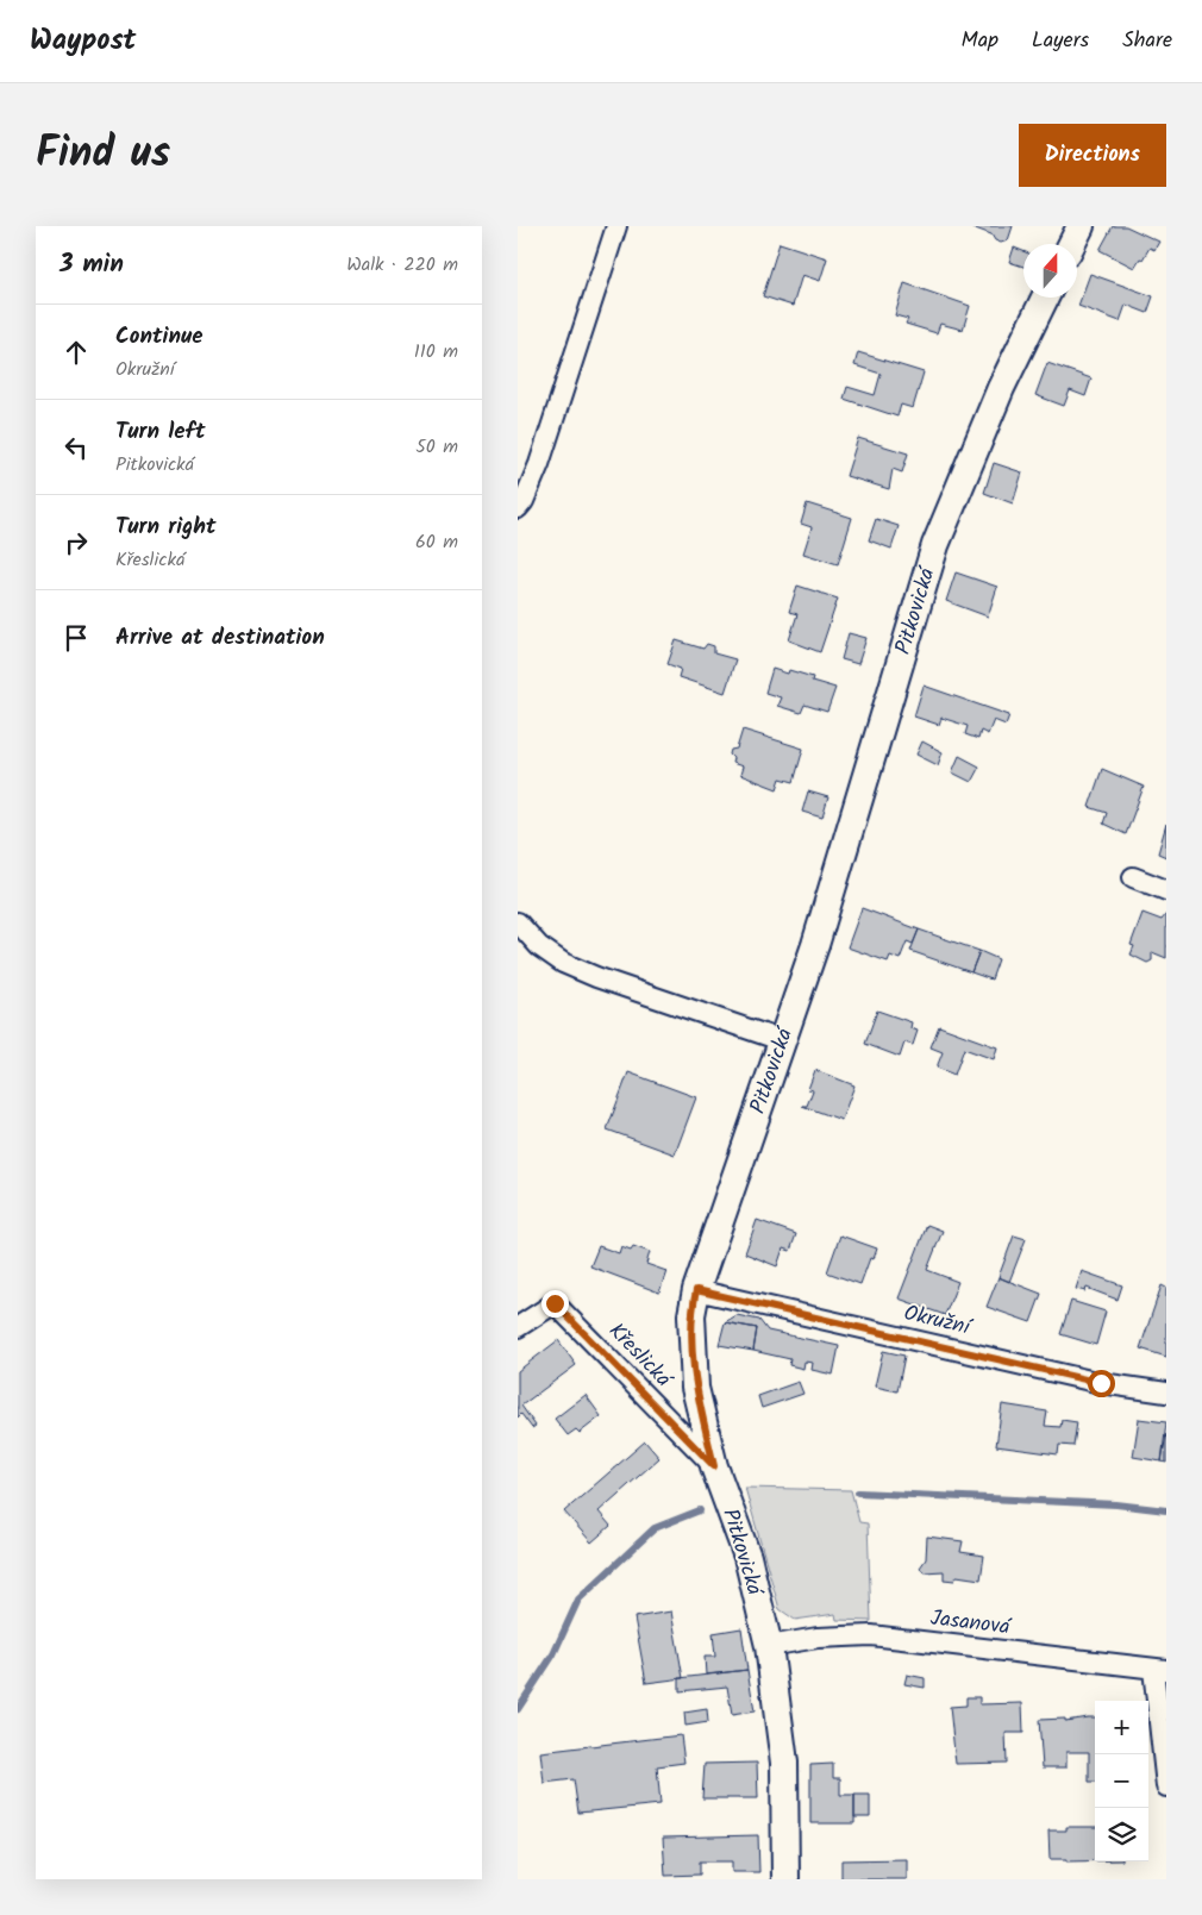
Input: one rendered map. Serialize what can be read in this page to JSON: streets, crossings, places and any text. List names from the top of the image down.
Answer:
{
  "streets": {
    "street": [
      "Pitkovická",
      "Okružní",
      "Křeslická",
      "Jasanová"
    ]
  },
  "crossings": [
    ["Pitkovická", "Okružní"],
    ["Pitkovická", "Křeslická"],
    ["Pitkovická", "Jasanová"]
  ],
  "north": "top",
  "page": {
    "header": "Waypost",
    "nav": ["Map", "Layers", "Share"],
    "title": "Find us",
    "buttons": "Directions",
    "heading": ["3 min", "Walk · 220 m"],
    "list": [
      ["Continue", "Okružní", "110 m"],
      ["Turn left", "Pitkovická", "50 m"],
      ["Turn right", "Křeslická", "60 m"],
      "Arrive at destination"
    ],
    "map_buttons": ["+", "−"]
  }
}
